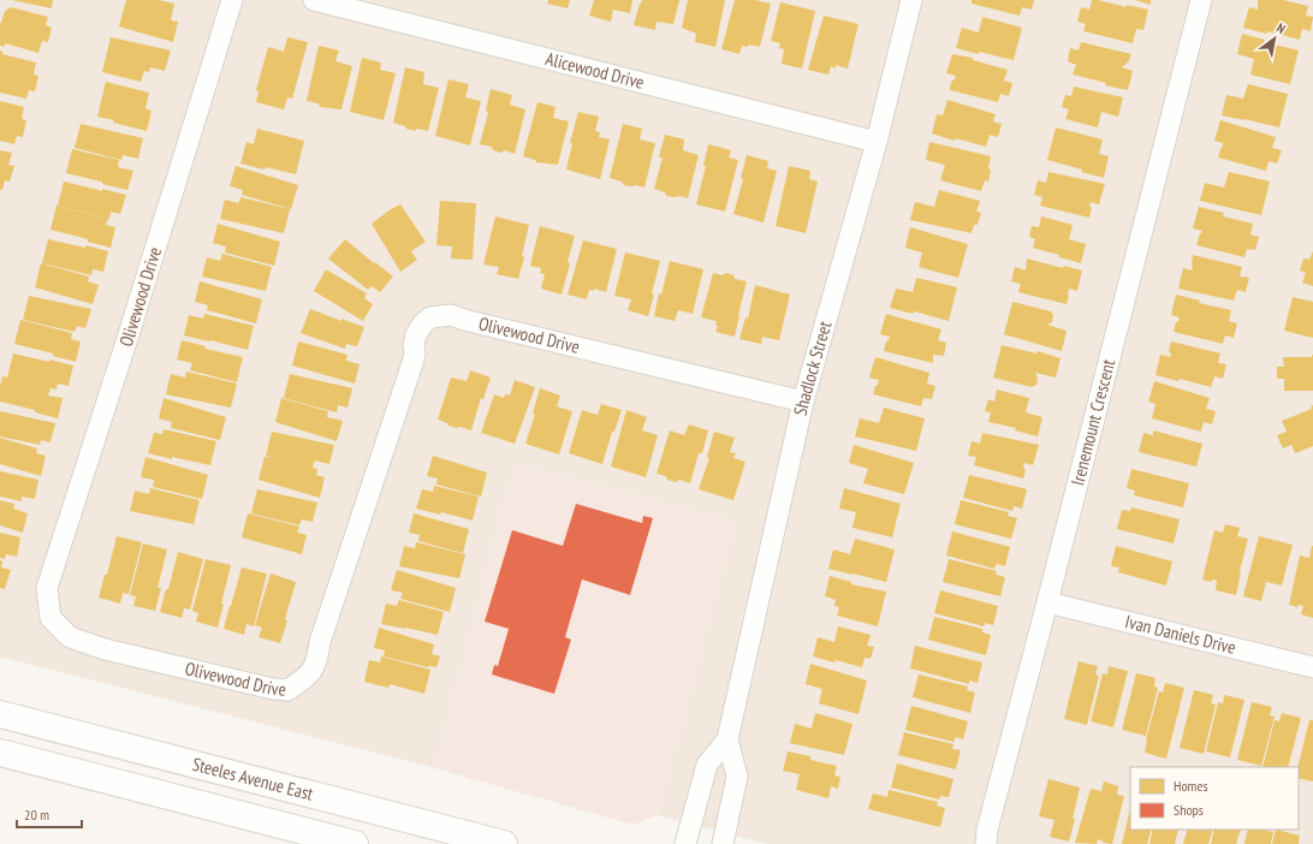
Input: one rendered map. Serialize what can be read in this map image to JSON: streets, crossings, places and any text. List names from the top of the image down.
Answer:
{
  "streets": {
    "main road": ["Steeles Avenue East"],
    "street": [
      "Alicewood Drive",
      "Olivewood Drive",
      "Shadlock Street",
      "Irenemount Crescent",
      "Ivan Daniels Drive"
    ]
  },
  "crossings": [
    ["Alicewood Drive", "Shadlock Street"],
    ["Olivewood Drive", "Shadlock Street"],
    ["Irenemount Crescent", "Ivan Daniels Drive"]
  ],
  "legend": ["Homes", "Shops"],
  "scale_bar": "20 m",
  "north": "top right"
}
